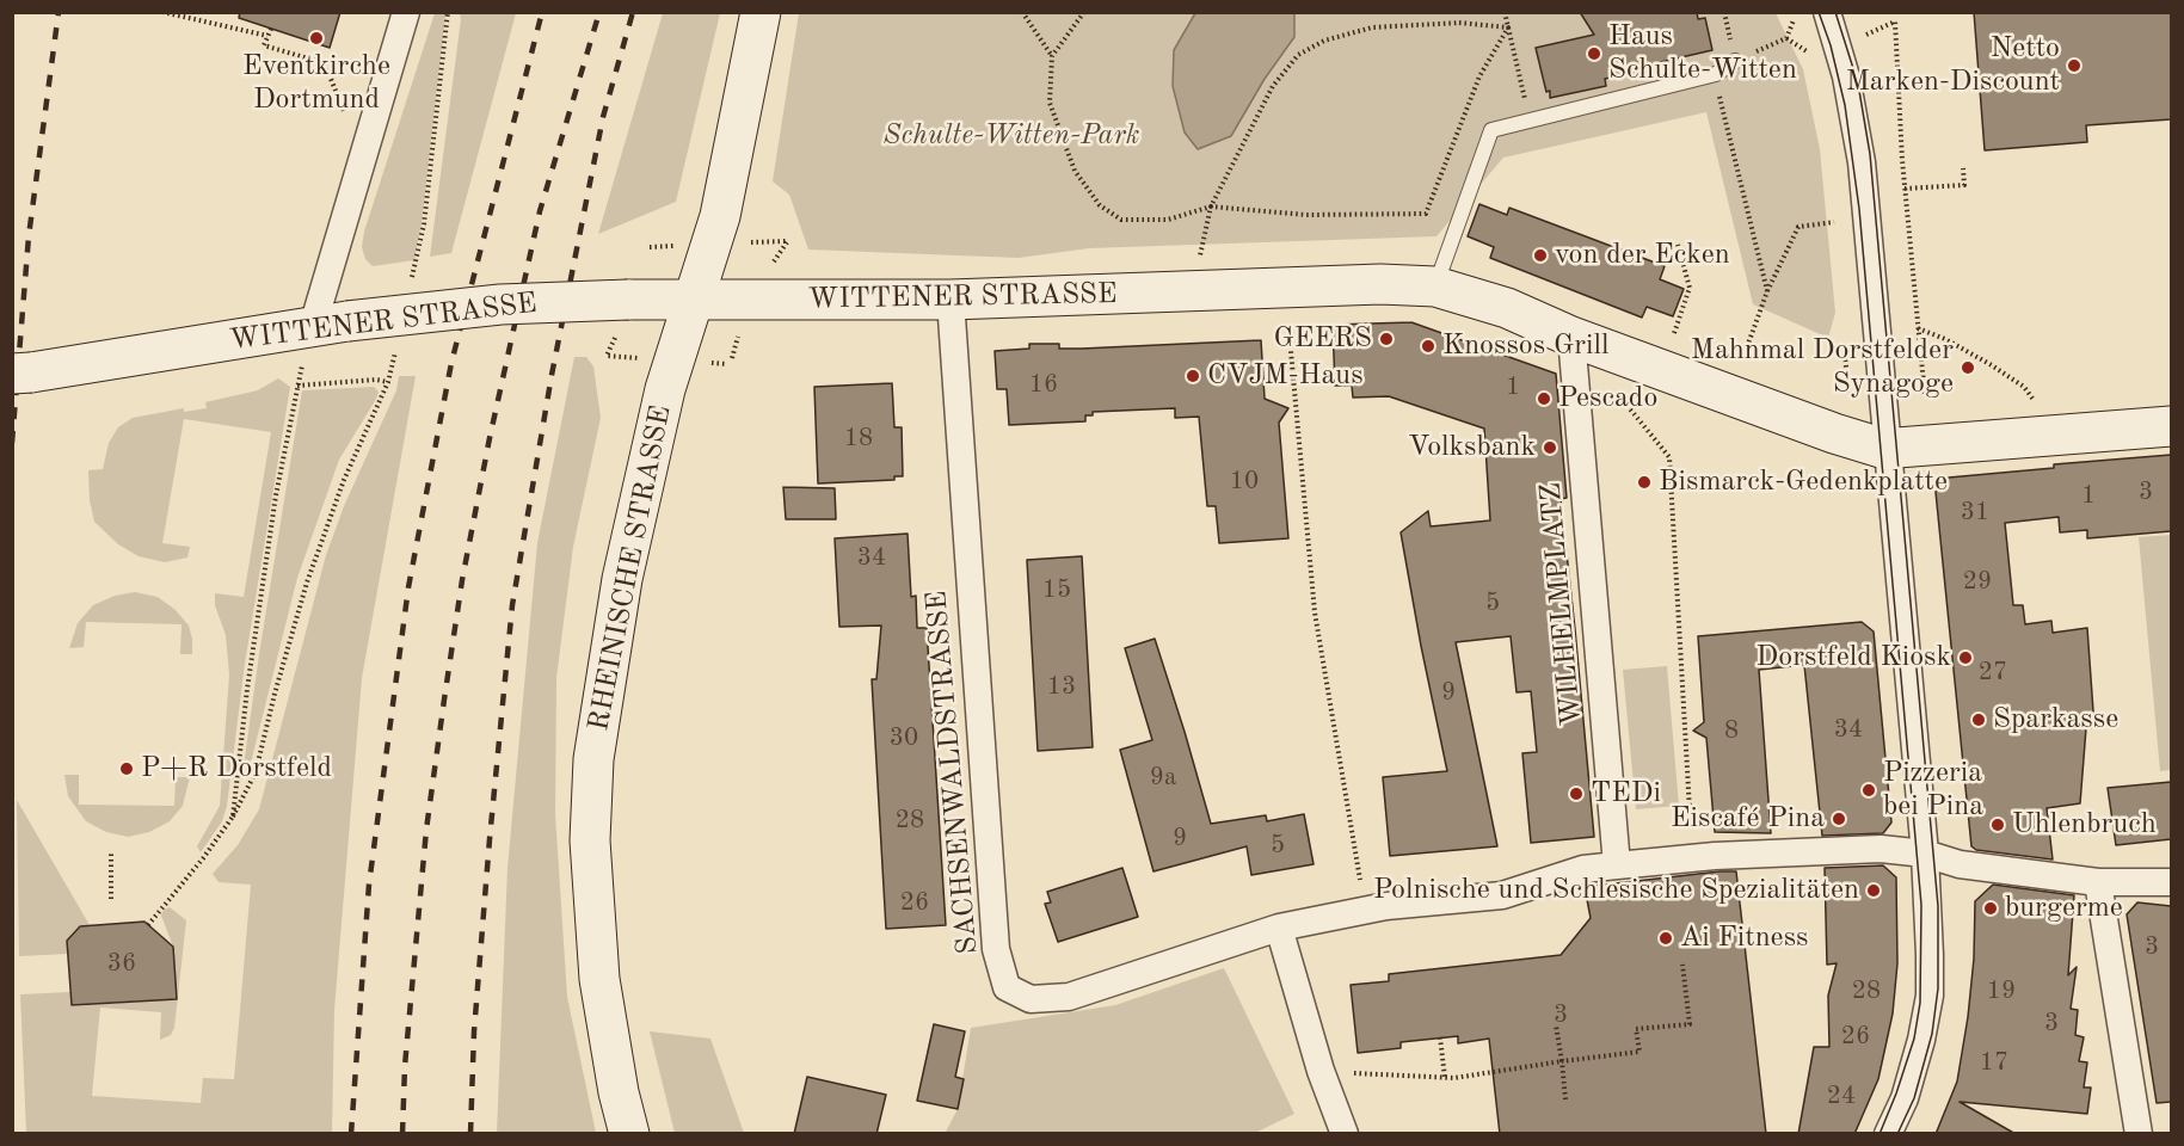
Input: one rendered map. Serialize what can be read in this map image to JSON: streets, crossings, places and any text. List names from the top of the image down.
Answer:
{
  "streets": {
    "main road": ["WITTENER STRASSE", "RHEINISCHE STRASSE"],
    "street": ["WILHELMPLATZ", "SACHSENWALDSTRASSE"]
  },
  "crossings": [
    ["WITTENER STRASSE", "RHEINISCHE STRASSE"],
    ["WITTENER STRASSE", "WILHELMPLATZ"],
    ["WITTENER STRASSE", "SACHSENWALDSTRASSE"],
    ["WILHELMPLATZ", "SACHSENWALDSTRASSE"]
  ],
  "parks": ["Schulte-Witten-Park"],
  "places": [
    "Eventkirche Dortmund",
    "Haus Schulte-Witten",
    "Netto Marken-Discount",
    "von der Ecken",
    "GEERS",
    "Knossos Grill",
    "Mahnmal Dorstfelder Synagoge",
    "CVJM-Haus",
    "Pescado",
    "Volksbank",
    "Bismarck-Gedenkplatte",
    "Dorstfeld Kiosk",
    "Sparkasse",
    "P+R Dorstfeld",
    "Pizzeria bei Pina",
    "TEDi",
    "Eiscafé Pina",
    "Uhlenbruch",
    "Polnische und Schlesische Spezialitäten",
    "burgerme",
    "Ai Fitness"
  ],
  "house_numbers": [
    "16",
    "1",
    "18",
    "10",
    "3",
    "1",
    "31",
    "34",
    "29",
    "15",
    "5",
    "27",
    "13",
    "9",
    "34",
    "8",
    "30",
    "9a",
    "28",
    "9",
    "5",
    "26",
    "3",
    "36",
    "28",
    "19",
    "3",
    "3",
    "26",
    "17",
    "24"
  ]
}
